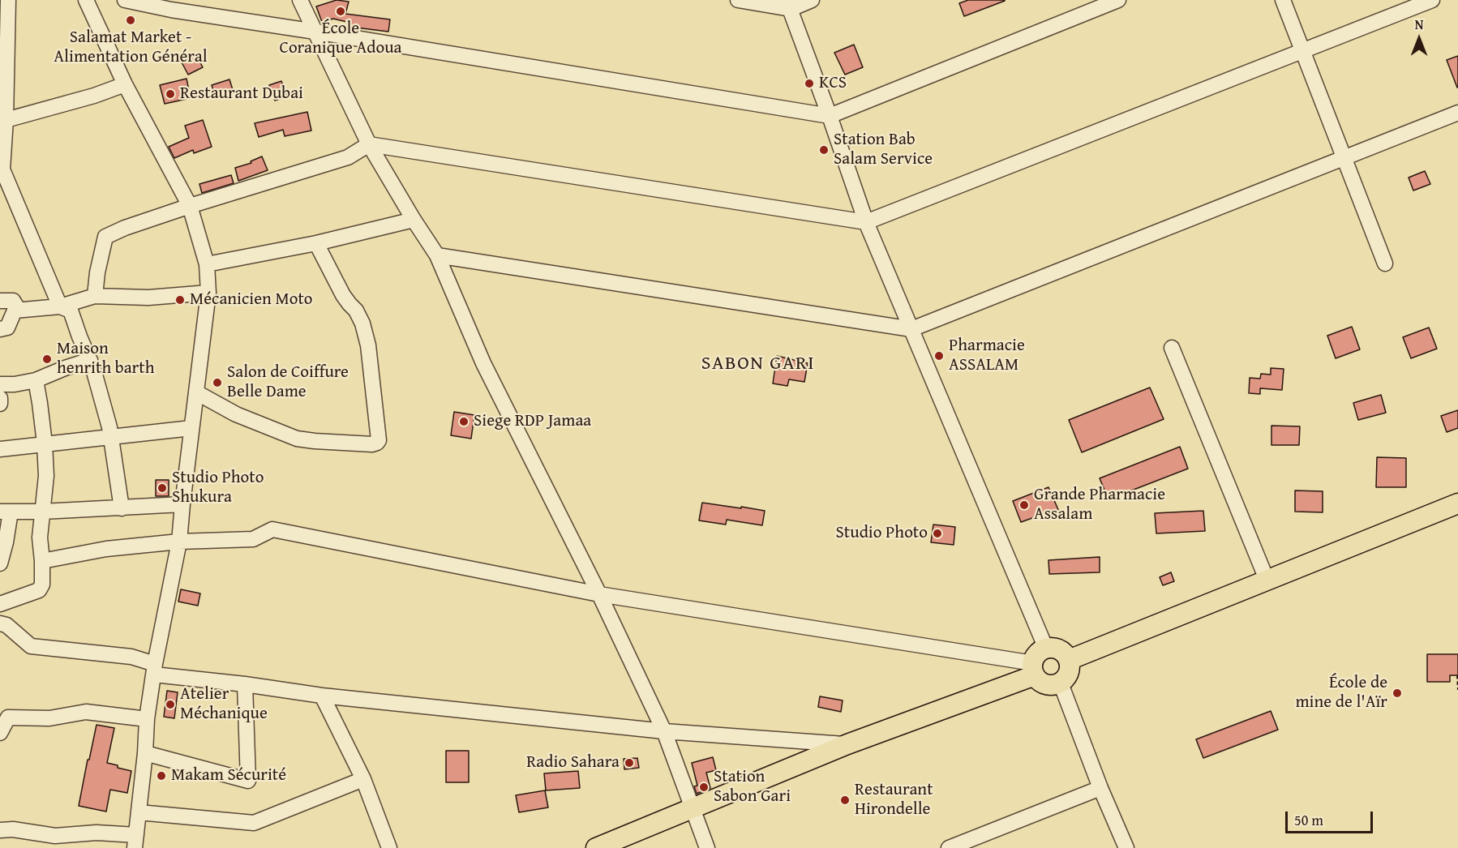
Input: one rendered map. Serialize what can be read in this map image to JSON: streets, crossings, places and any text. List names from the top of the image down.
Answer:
{
  "districts": ["SABON GARI"],
  "places": [
    "École Coranique Adoua",
    "Salamat Market - Alimentation Général",
    "KCS",
    "Restaurant Dubai",
    "Station Bab Salam Service",
    "Mécanicien Moto",
    "Pharmacie ASSALAM",
    "Maison henrith barth",
    "Salon de Coiffure Belle Dame",
    "Siege RDP Jamaa",
    "Studio Photo Shukura",
    "Grande Pharmacie Assalam",
    "Studio Photo",
    "École de mine de l'Aïr",
    "Atelier Méchanique",
    "Radio Sahara",
    "Makam Sécurité",
    "Station Sabon Gari",
    "Restaurant Hirondelle"
  ],
  "scale_bar": "50 m",
  "north": "top"
}
